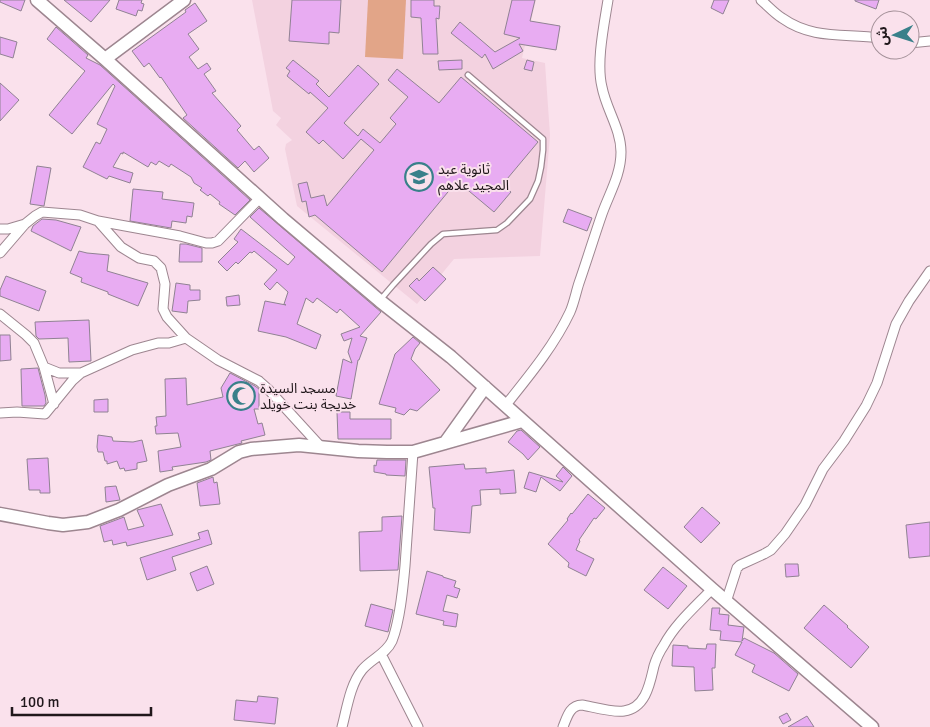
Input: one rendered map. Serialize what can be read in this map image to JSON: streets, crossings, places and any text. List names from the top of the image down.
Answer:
{
  "places": {
    "school or university": ["ثانوية عبد المجيد علاهم"],
    "mosque": ["مسجد السيدة خديجة بنت خويلد"]
  },
  "scale_bar": "100 m",
  "north": "left"
}
